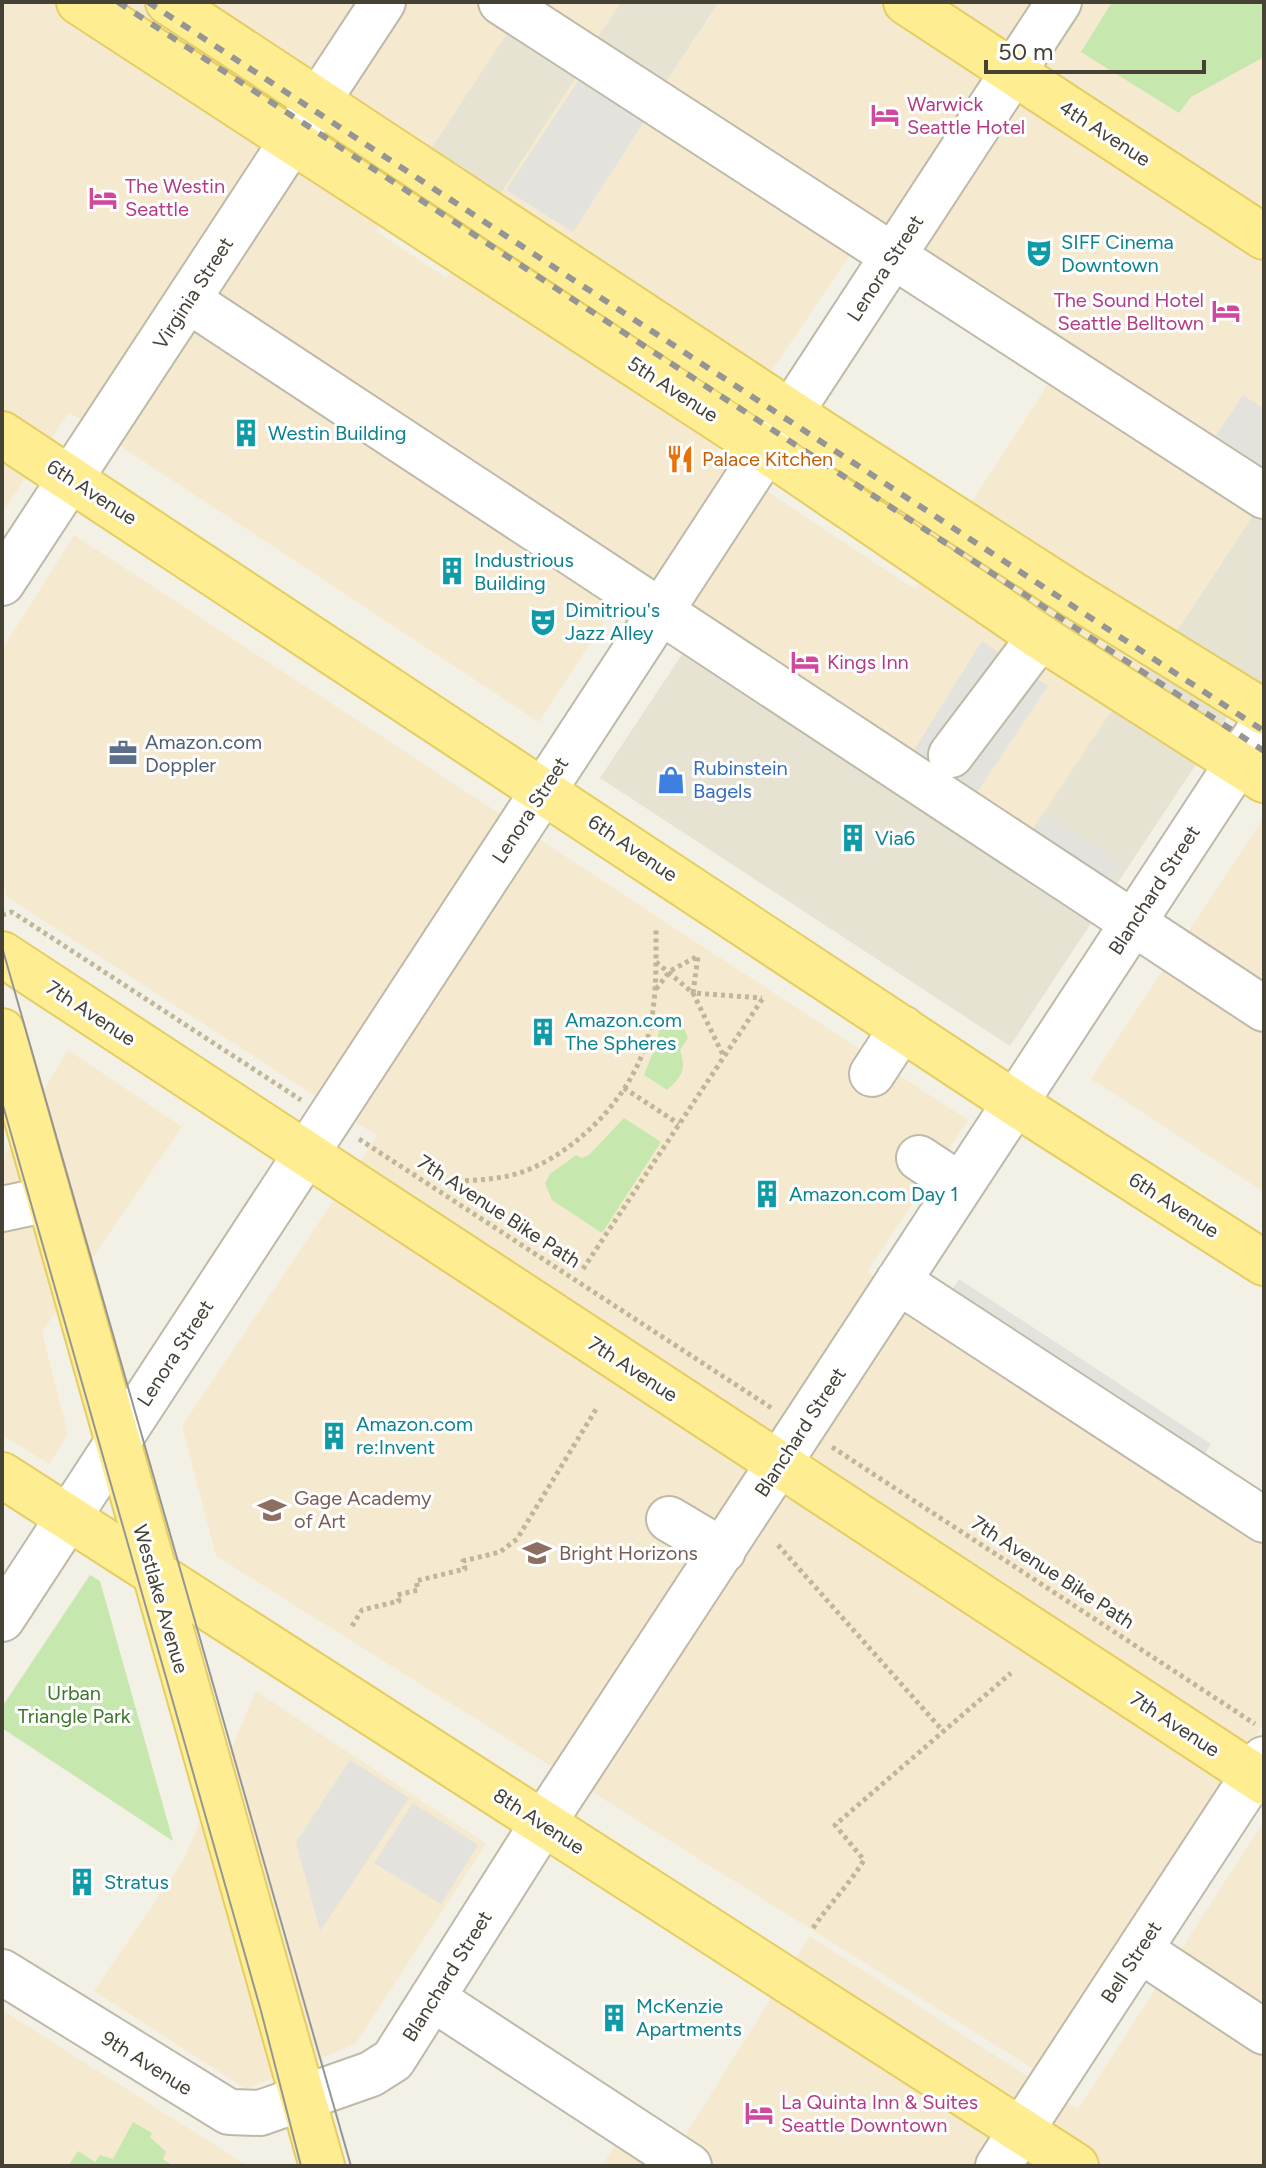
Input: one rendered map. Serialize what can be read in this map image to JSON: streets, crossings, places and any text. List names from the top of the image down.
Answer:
{
  "streets": {
    "main road": [
      "4th Avenue",
      "5th Avenue",
      "6th Avenue",
      "7th Avenue",
      "Westlake Avenue",
      "8th Avenue"
    ],
    "street": [
      "Lenora Street",
      "Virginia Street",
      "Blanchard Street",
      "Bell Street",
      "9th Avenue"
    ],
    "path": ["7th Avenue Bike Path"]
  },
  "crossings": [
    ["4th Avenue", "Lenora Street"],
    ["Lenora Street", "5th Avenue"],
    ["Lenora Street", "6th Avenue"],
    ["Lenora Street", "7th Avenue"],
    ["Lenora Street", "Westlake Avenue"],
    ["Lenora Street", "8th Avenue"],
    ["Virginia Street", "5th Avenue"],
    ["Virginia Street", "6th Avenue"],
    ["5th Avenue", "Blanchard Street"],
    ["6th Avenue", "Blanchard Street"],
    ["Blanchard Street", "7th Avenue"],
    ["Blanchard Street", "Westlake Avenue"],
    ["Blanchard Street", "8th Avenue"],
    ["Blanchard Street", "9th Avenue"],
    ["7th Avenue", "Bell Street"],
    ["Westlake Avenue", "8th Avenue"],
    ["Westlake Avenue", "9th Avenue"],
    ["8th Avenue", "Bell Street"]
  ],
  "parks": ["Urban Triangle Park"],
  "places": {
    "hotel": [
      "Warwick Seattle Hotel",
      "The Westin Seattle",
      "The Sound Hotel Seattle Belltown",
      "Kings Inn",
      "La Quinta Inn & Suites Seattle Downtown"
    ],
    "theatre": ["SIFF Cinema Downtown", "Dimitriou's Jazz Alley"],
    "building": [
      "Westin Building",
      "Industrious Building",
      "Via6",
      "Amazon.com The Spheres",
      "Amazon.com Day 1",
      "Amazon.com re:Invent",
      "Stratus",
      "McKenzie Apartments"
    ],
    "restaurant": ["Palace Kitchen"],
    "office": ["Amazon.com Doppler"],
    "shop": ["Rubinstein Bagels"],
    "school or university": ["Gage Academy of Art", "Bright Horizons"]
  },
  "scale_bar": "50 m"
}
